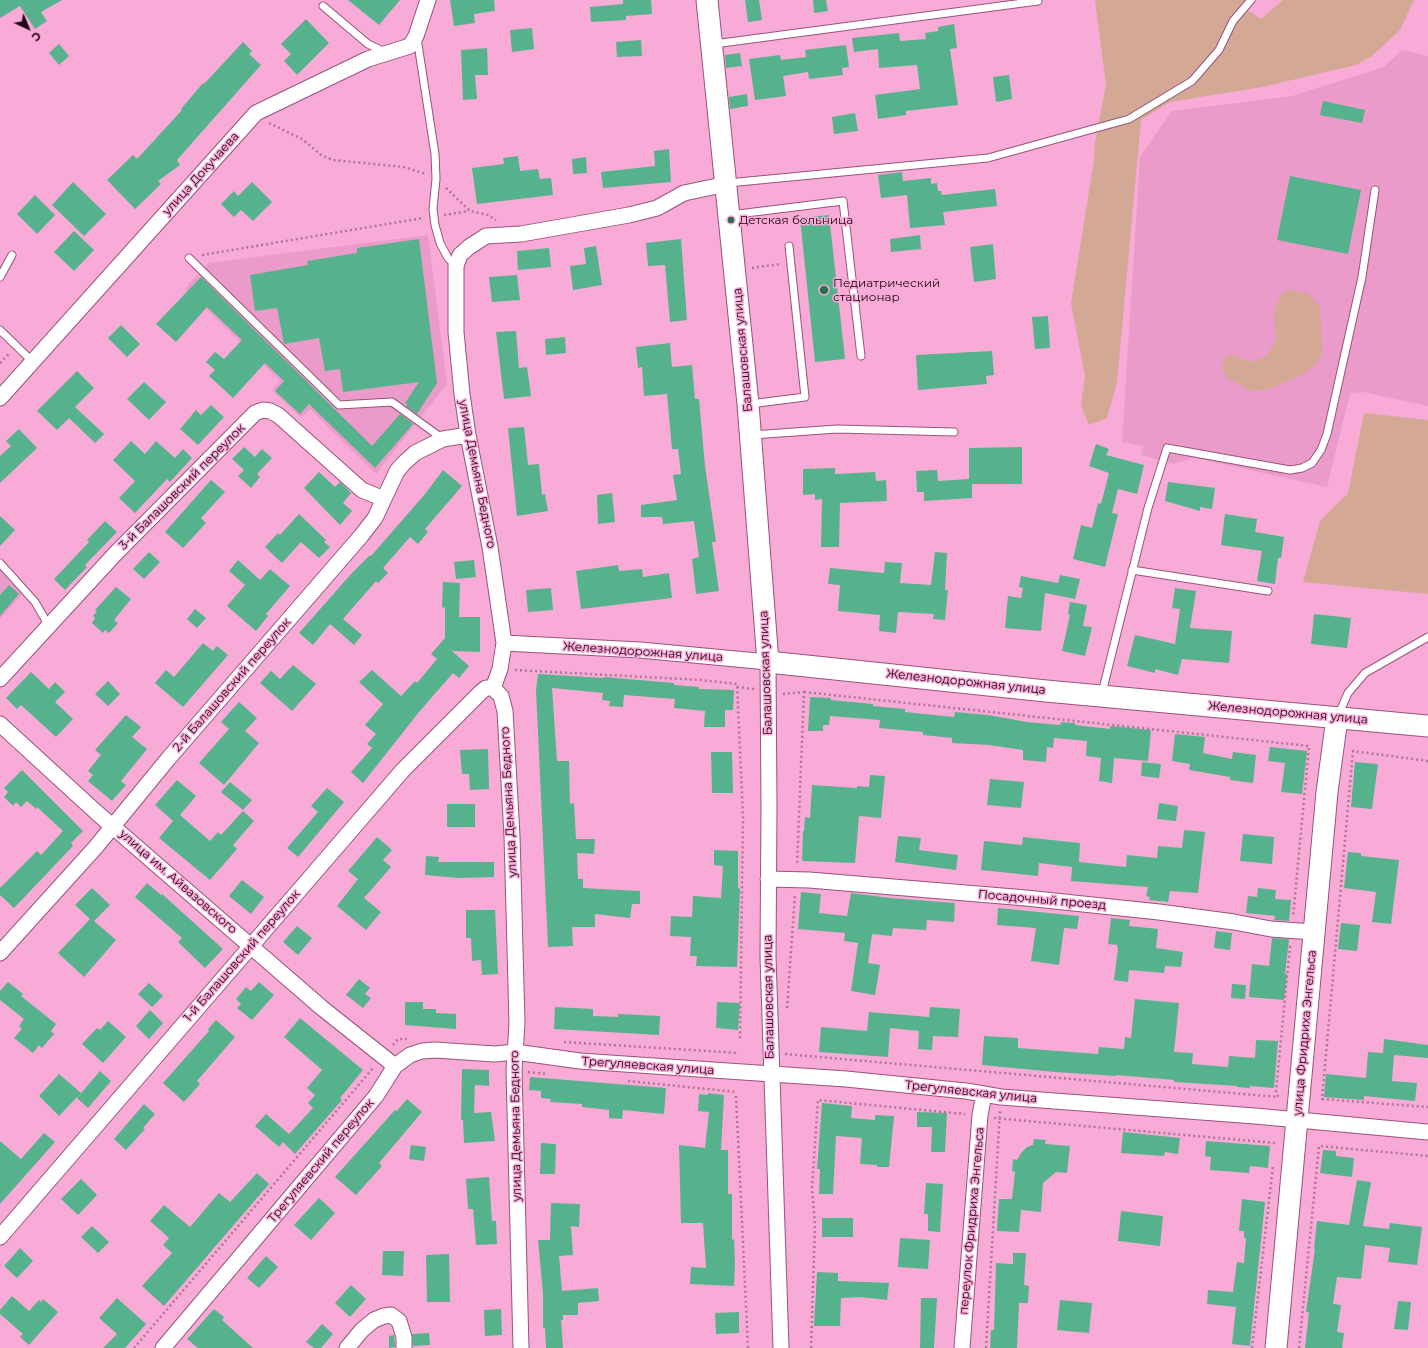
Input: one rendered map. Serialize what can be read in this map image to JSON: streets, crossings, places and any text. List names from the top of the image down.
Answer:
{
  "streets": {
    "street": [
      "улица Докучаева",
      "Балашовская улица",
      "улица Демьяна Бедного",
      "3-й Балашовский переулок",
      "Железнодорожная улица",
      "2-й Балашовский переулок",
      "улица им. Айвазовского",
      "Посадочный проезд",
      "1-й Балашовский переулок",
      "улица Фридриха Энгельса",
      "Трегуляевская улица",
      "Трегуляевский переулок",
      "переулок Фридриха Энгельса"
    ]
  },
  "crossings": [
    ["Балашовская улица", "Железнодорожная улица"],
    ["Балашовская улица", "Посадочный проезд"],
    ["Балашовская улица", "Трегуляевская улица"],
    ["улица Демьяна Бедного", "Железнодорожная улица"],
    ["улица Демьяна Бедного", "2-й Балашовский переулок"],
    ["улица Демьяна Бедного", "1-й Балашовский переулок"],
    ["улица Демьяна Бедного", "Трегуляевская улица"],
    ["улица Демьяна Бедного", "Трегуляевский переулок"],
    ["3-й Балашовский переулок", "2-й Балашовский переулок"],
    ["Железнодорожная улица", "улица Фридриха Энгельса"],
    ["2-й Балашовский переулок", "улица им. Айвазовского"],
    ["улица им. Айвазовского", "1-й Балашовский переулок"],
    ["улица им. Айвазовского", "Трегуляевский переулок"],
    ["Посадочный проезд", "улица Фридриха Энгельса"],
    ["улица Фридриха Энгельса", "Трегуляевская улица"],
    ["Трегуляевская улица", "Трегуляевский переулок"],
    ["Трегуляевская улица", "переулок Фридриха Энгельса"]
  ],
  "places": ["Детская больница", "Педиатрический стационар"],
  "north": "bottom right"
}
